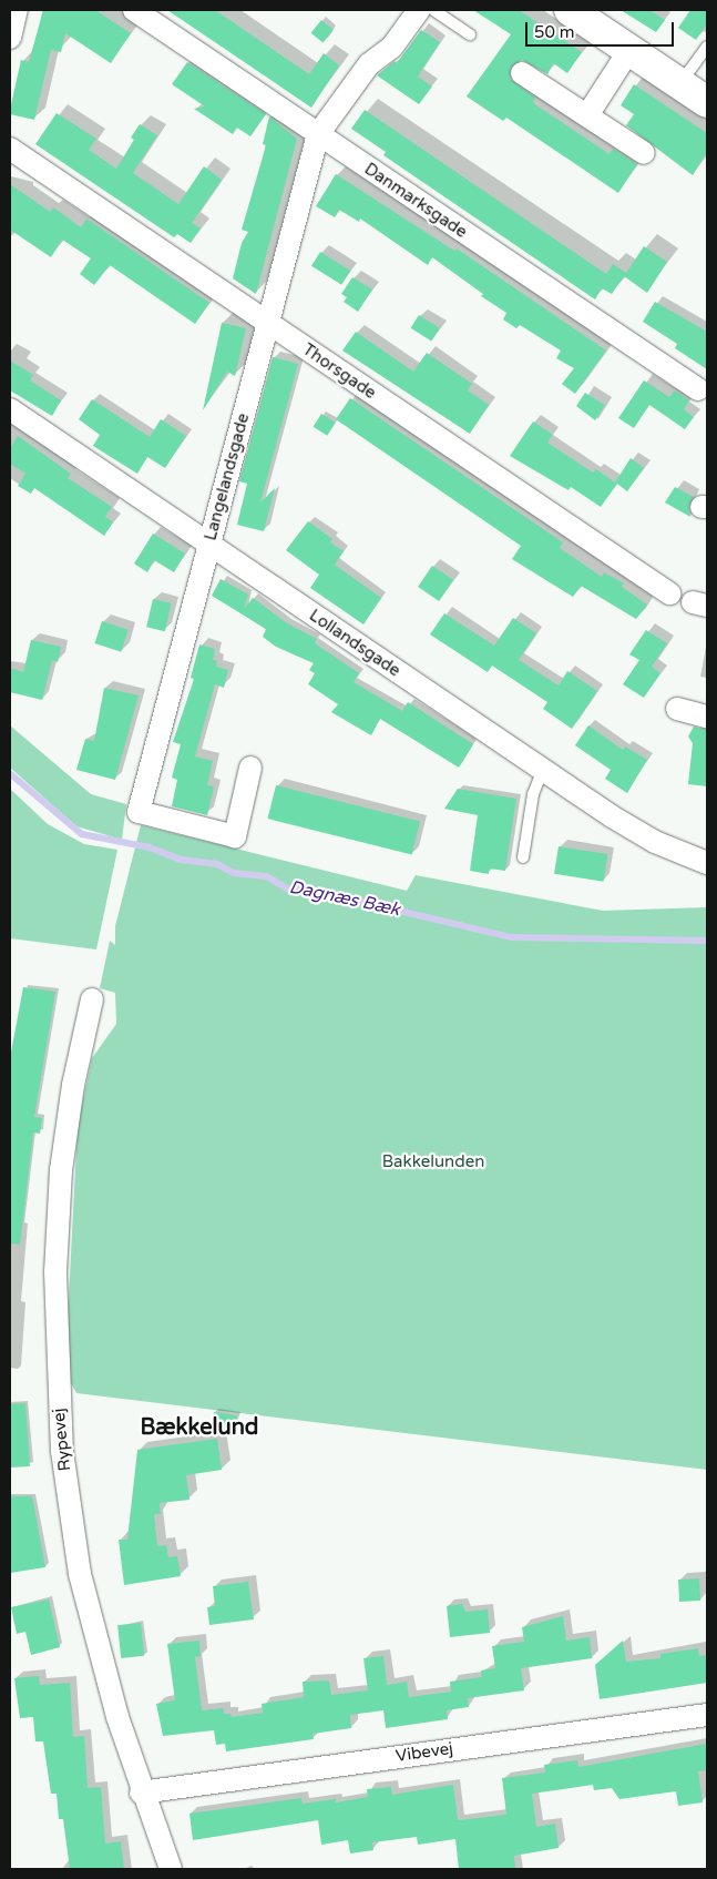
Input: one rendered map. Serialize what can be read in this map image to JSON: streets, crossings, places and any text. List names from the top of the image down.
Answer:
{
  "streets": {
    "street": [
      "Danmarksgade",
      "Thorsgade",
      "Langelandsgade",
      "Lollandsgade",
      "Rypevej",
      "Vibevej"
    ]
  },
  "crossings": [
    ["Danmarksgade", "Langelandsgade"],
    ["Thorsgade", "Langelandsgade"],
    ["Langelandsgade", "Lollandsgade"],
    ["Rypevej", "Vibevej"]
  ],
  "districts": ["Bækkelund"],
  "water": ["Dagnæs Bæk"],
  "parks": ["Bakkelunden"],
  "scale_bar": "50 m"
}
